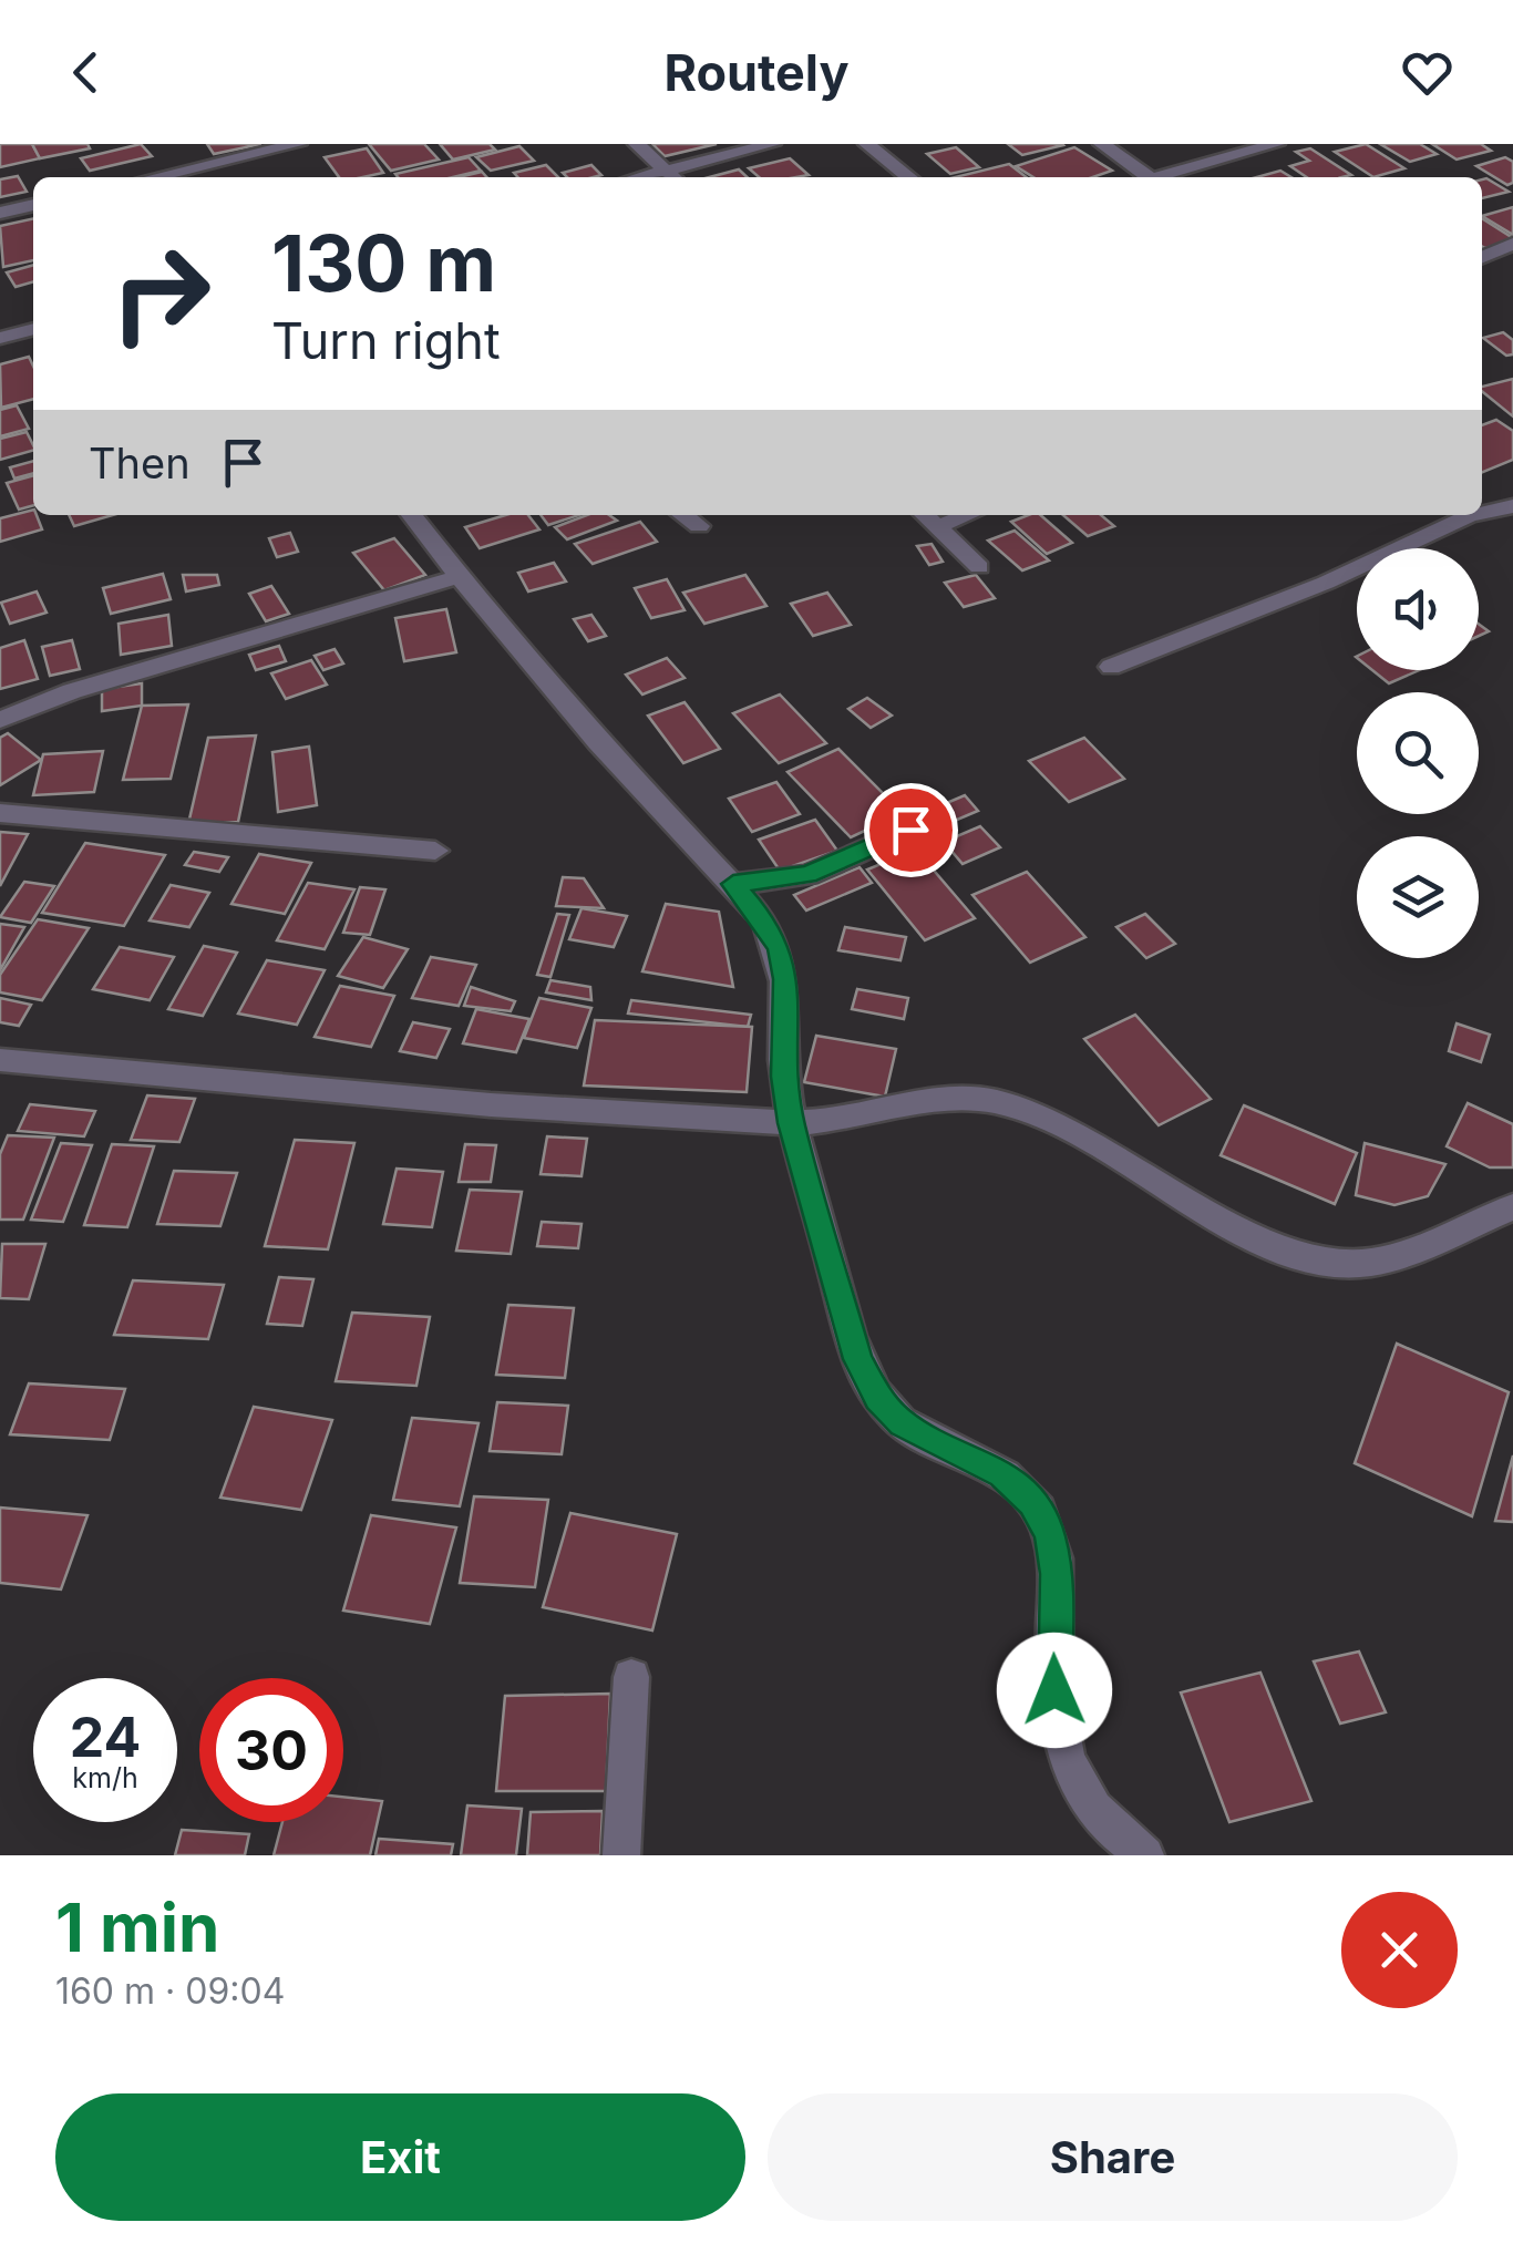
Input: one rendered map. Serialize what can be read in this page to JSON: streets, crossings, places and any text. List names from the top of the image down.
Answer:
{
  "page": {
    "header": "Routely",
    "turn": ["130 m", "Turn right"],
    "then": "Then",
    "speed": "24 km/h",
    "limit": "30",
    "heading": ["1 min", "160 m · 09:04"],
    "buttons": ["Exit", "Share"]
  }
}
